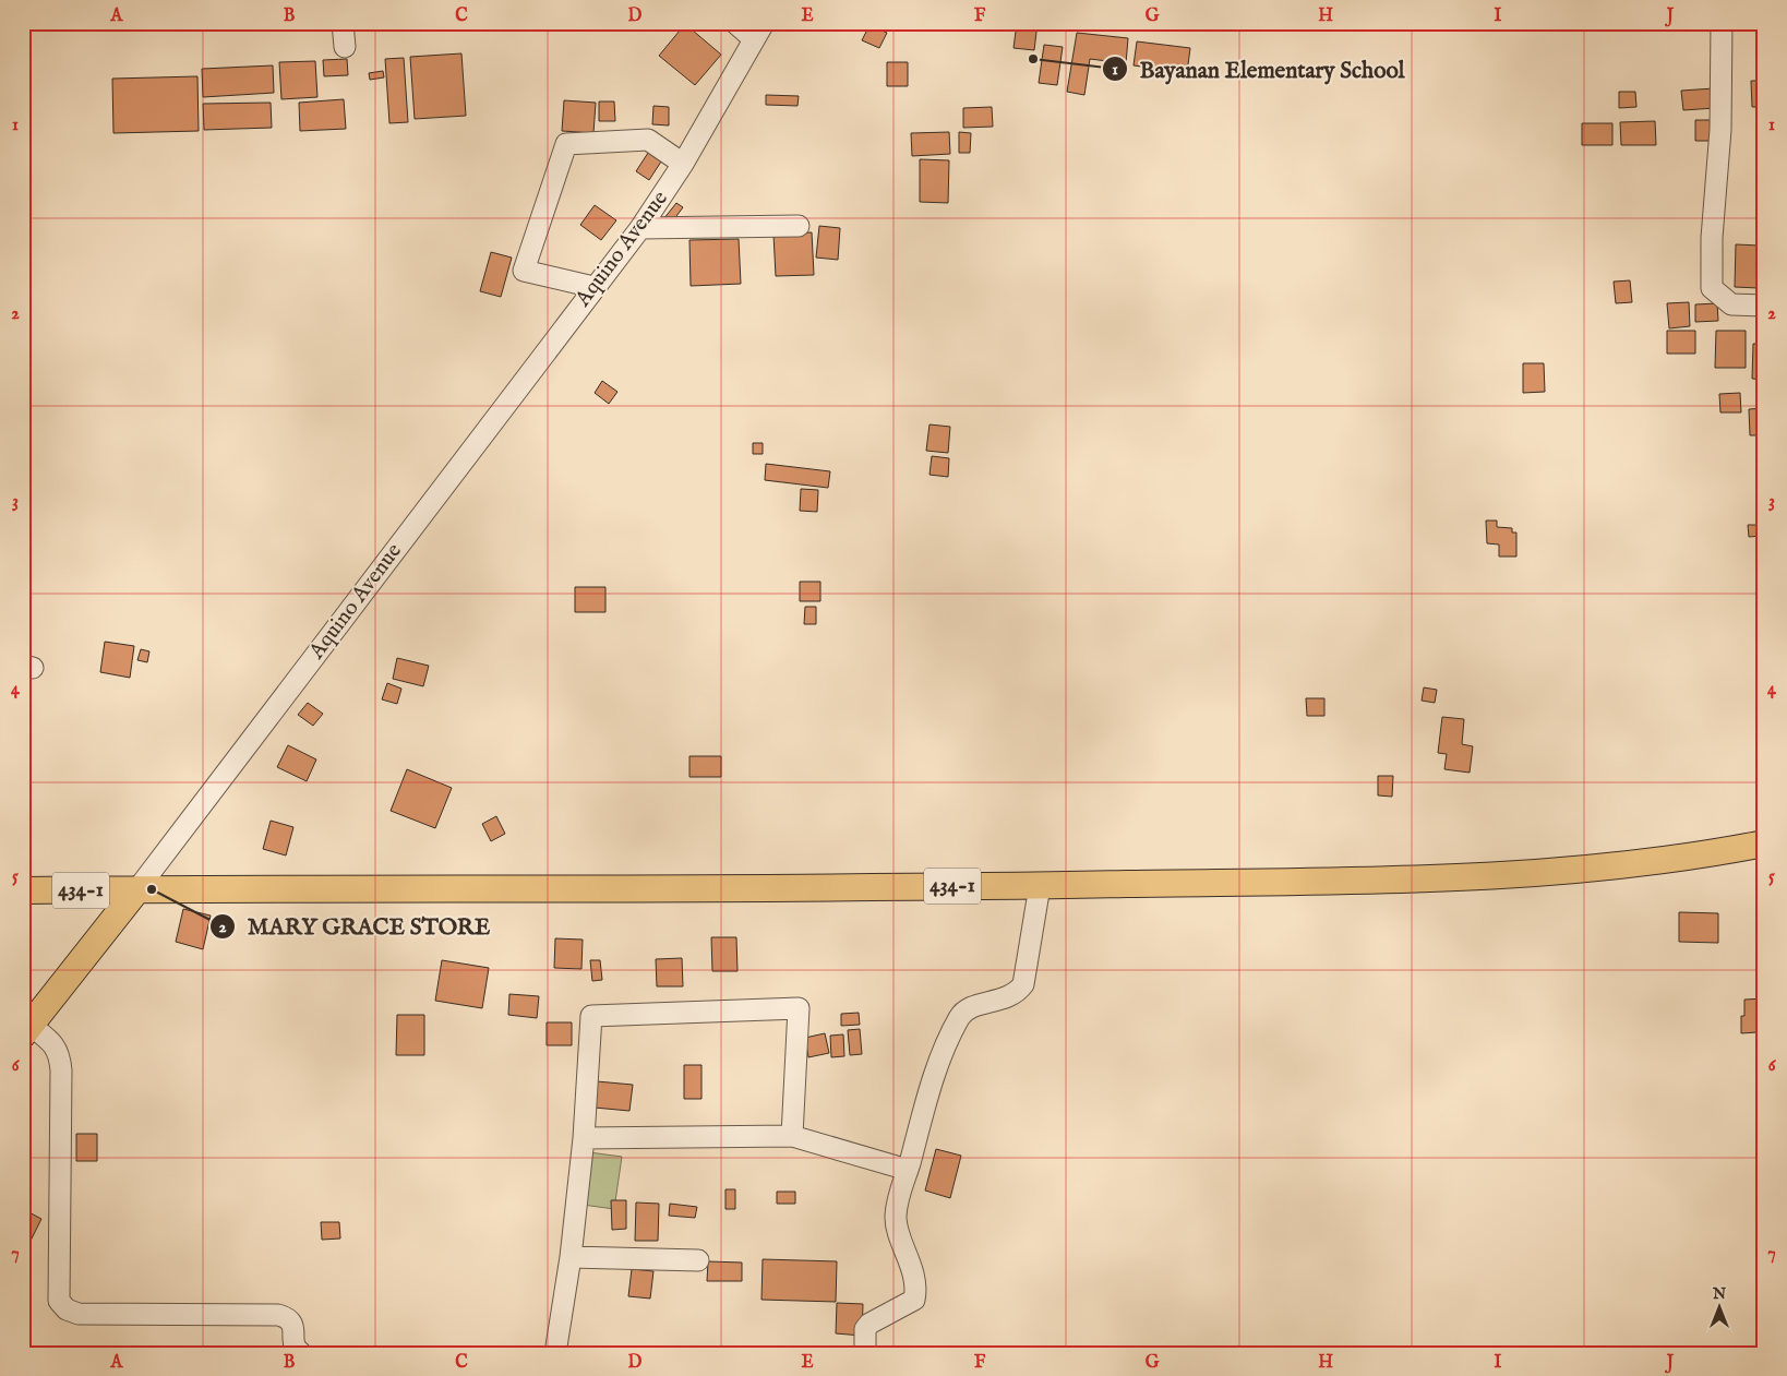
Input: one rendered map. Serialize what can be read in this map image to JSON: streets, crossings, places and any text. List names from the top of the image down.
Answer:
{
  "streets": {
    "main road": ["Aquino Avenue", "434-1"]
  },
  "crossings": [
    ["Aquino Avenue", "434-1"]
  ],
  "places": ["Bayanan Elementary School", "MARY GRACE STORE"],
  "north": "top",
  "grid": {
    "columns": [
      "A",
      "B",
      "C",
      "D",
      "E",
      "F",
      "G",
      "H",
      "I",
      "J"
    ],
    "rows": [
      "1",
      "2",
      "3",
      "4",
      "5",
      "6",
      "7"
    ]
  }
}
